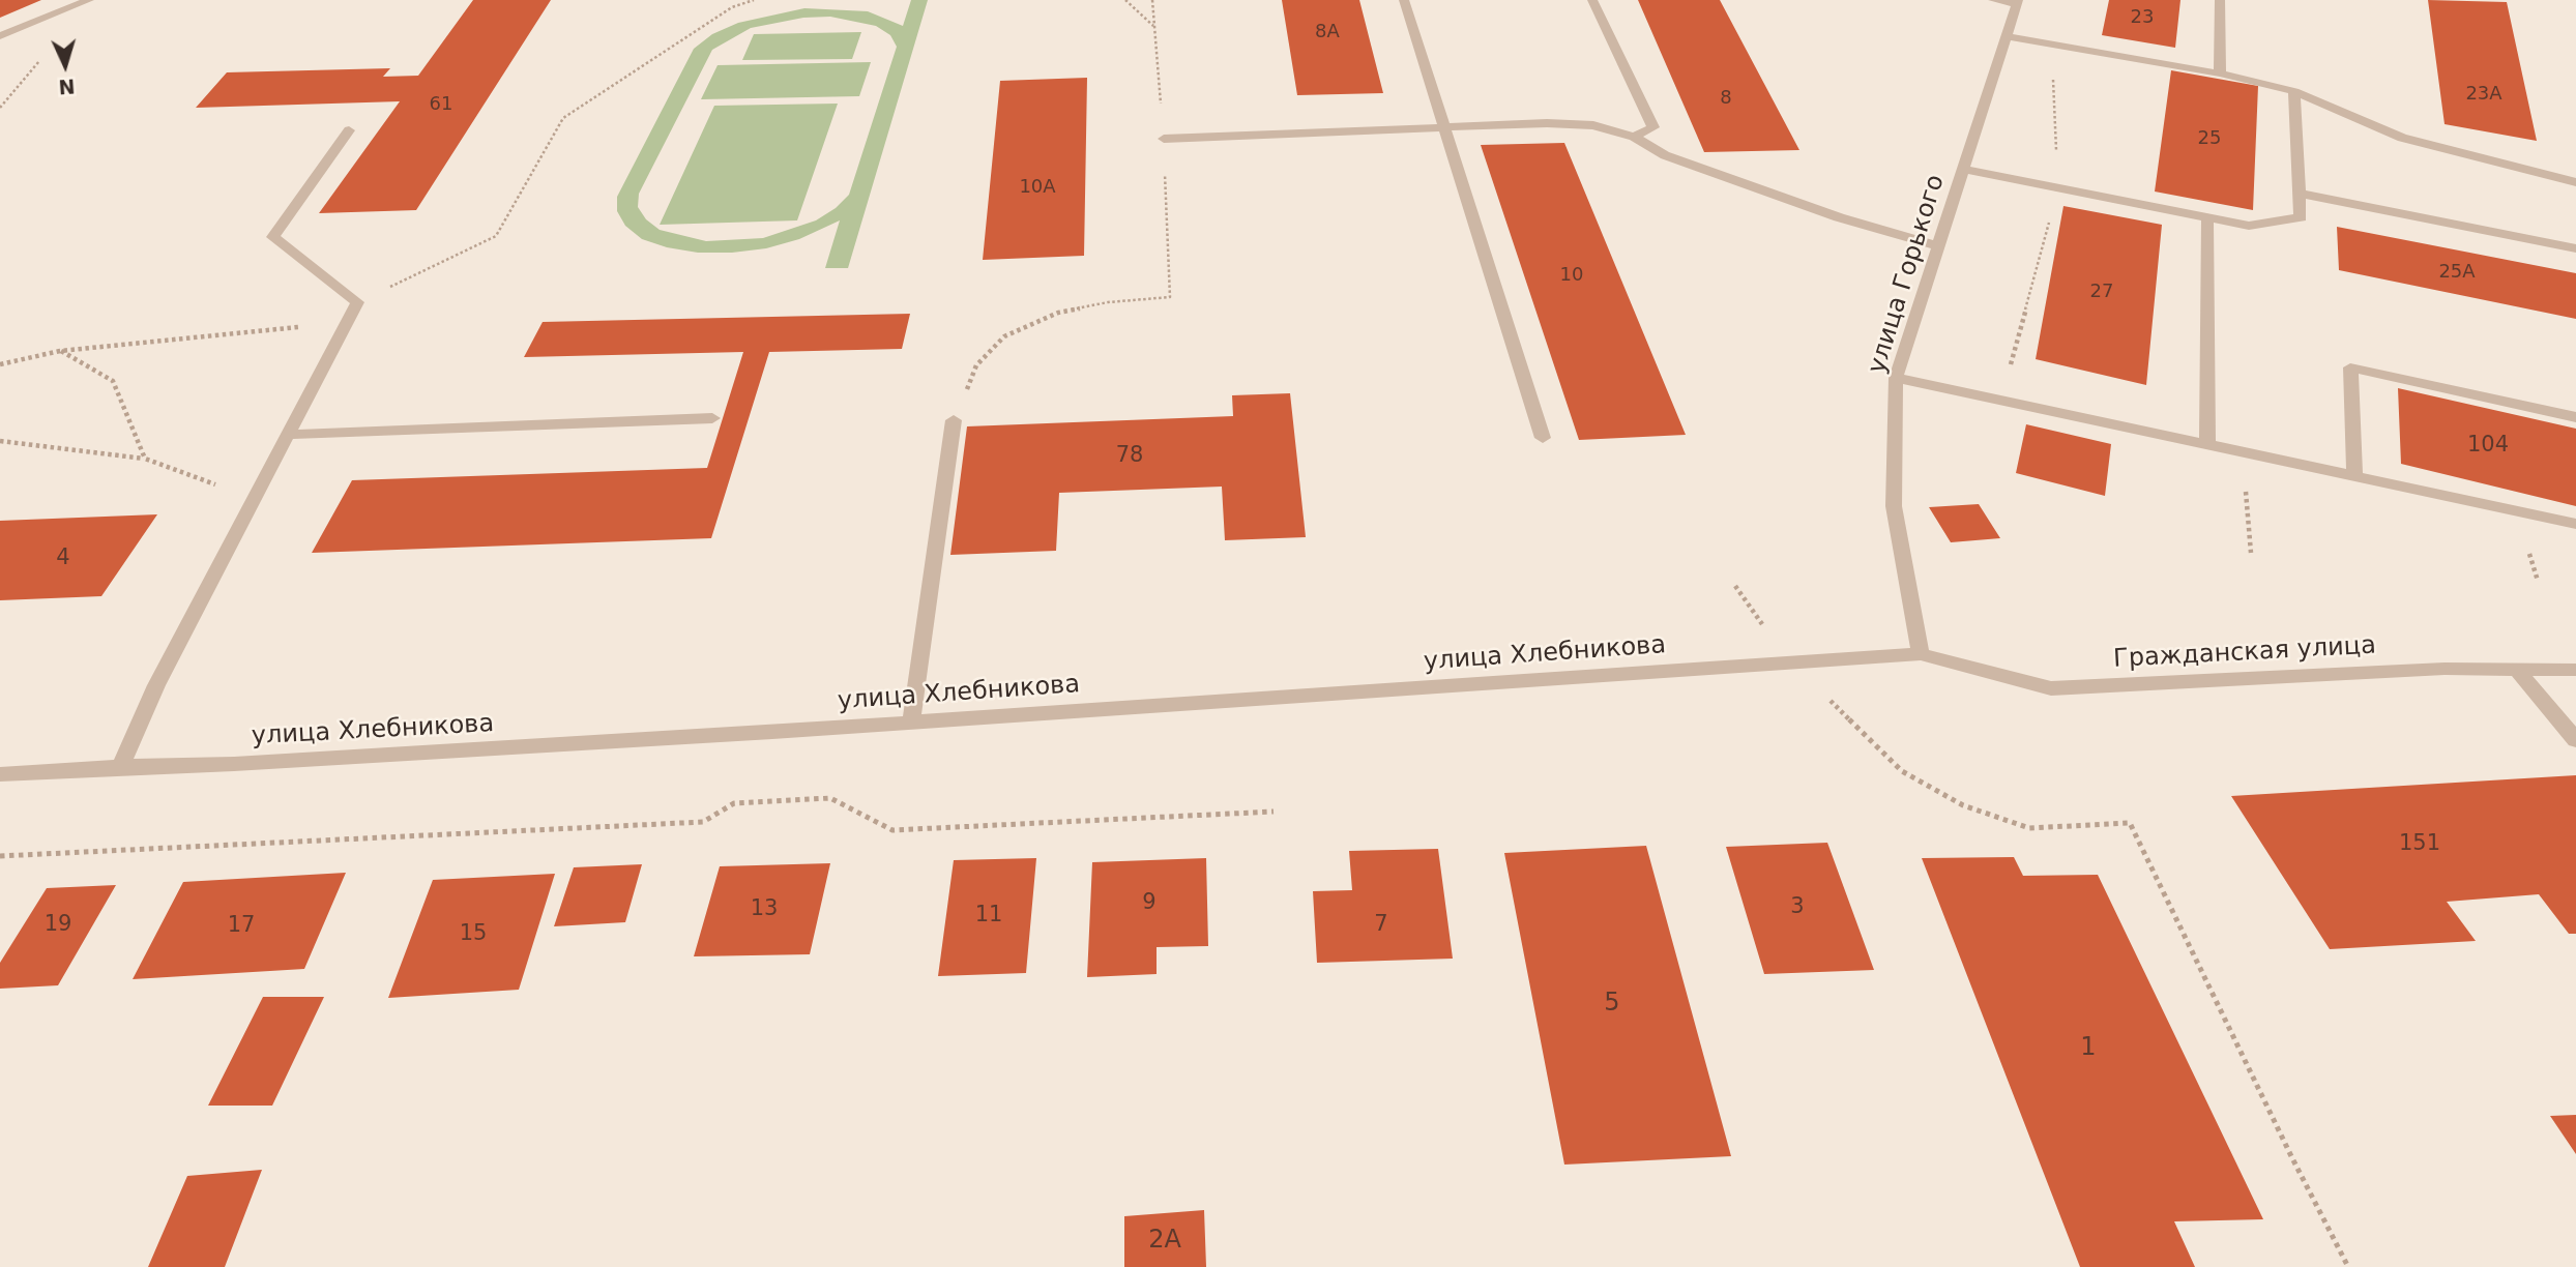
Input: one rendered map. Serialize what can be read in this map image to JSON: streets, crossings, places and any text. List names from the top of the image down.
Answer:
{
  "streets": {
    "street": ["улица Горького", "Гражданская улица", "улица Хлебникова"]
  },
  "crossings": [
    ["улица Горького", "Гражданская улица"],
    ["улица Горького", "улица Хлебникова"],
    ["Гражданская улица", "улица Хлебникова"]
  ],
  "house_numbers": [
    "23",
    "8А",
    "23А",
    "8",
    "61",
    "25",
    "10А",
    "25А",
    "10",
    "27",
    "104",
    "78",
    "4",
    "151",
    "9",
    "3",
    "13",
    "11",
    "19",
    "7",
    "17",
    "15",
    "5",
    "1",
    "2А"
  ],
  "north": "bottom"
}
